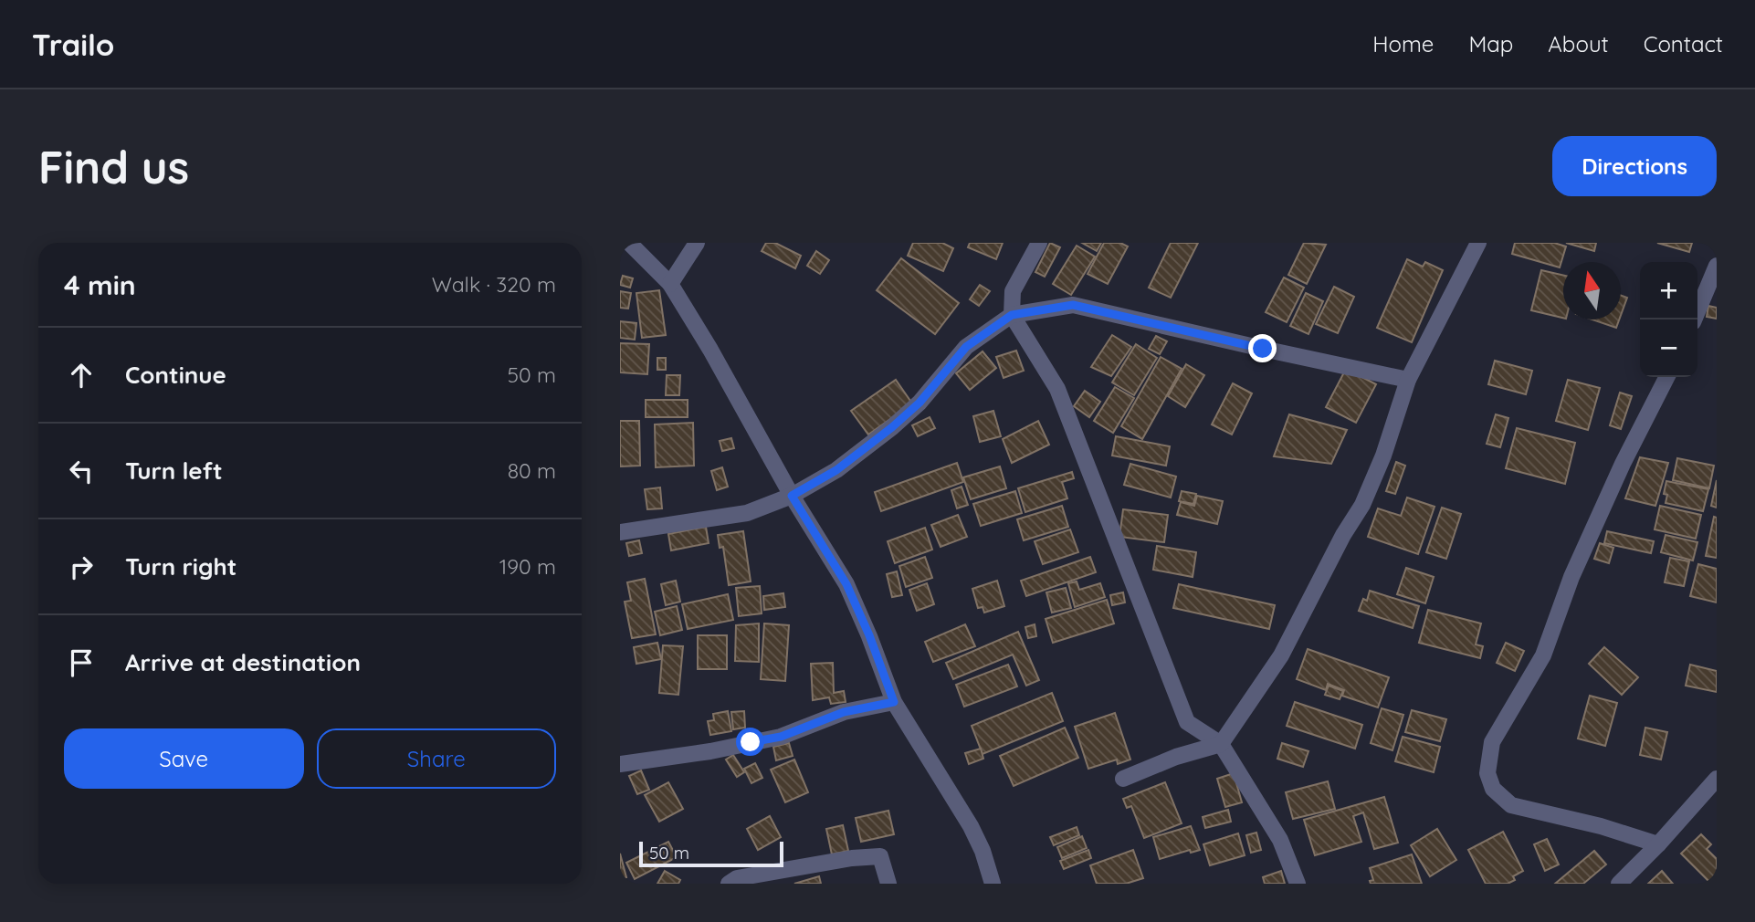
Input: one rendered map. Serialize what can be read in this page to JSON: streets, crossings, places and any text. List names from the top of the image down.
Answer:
{
  "scale_bar": "50 m",
  "north": "top",
  "page": {
    "header": "Trailo",
    "nav": [
      "Home",
      "Map",
      "About",
      "Contact"
    ],
    "buttons": [
      "Directions",
      ["Save", "Share"]
    ],
    "title": "Find us",
    "heading": ["4 min", "Walk · 320 m"],
    "map_buttons": ["+", "−"],
    "list": [
      ["Continue", "50 m"],
      ["Turn left", "80 m"],
      ["Turn right", "190 m"],
      "Arrive at destination"
    ],
    "scale": "50 m"
  }
}
